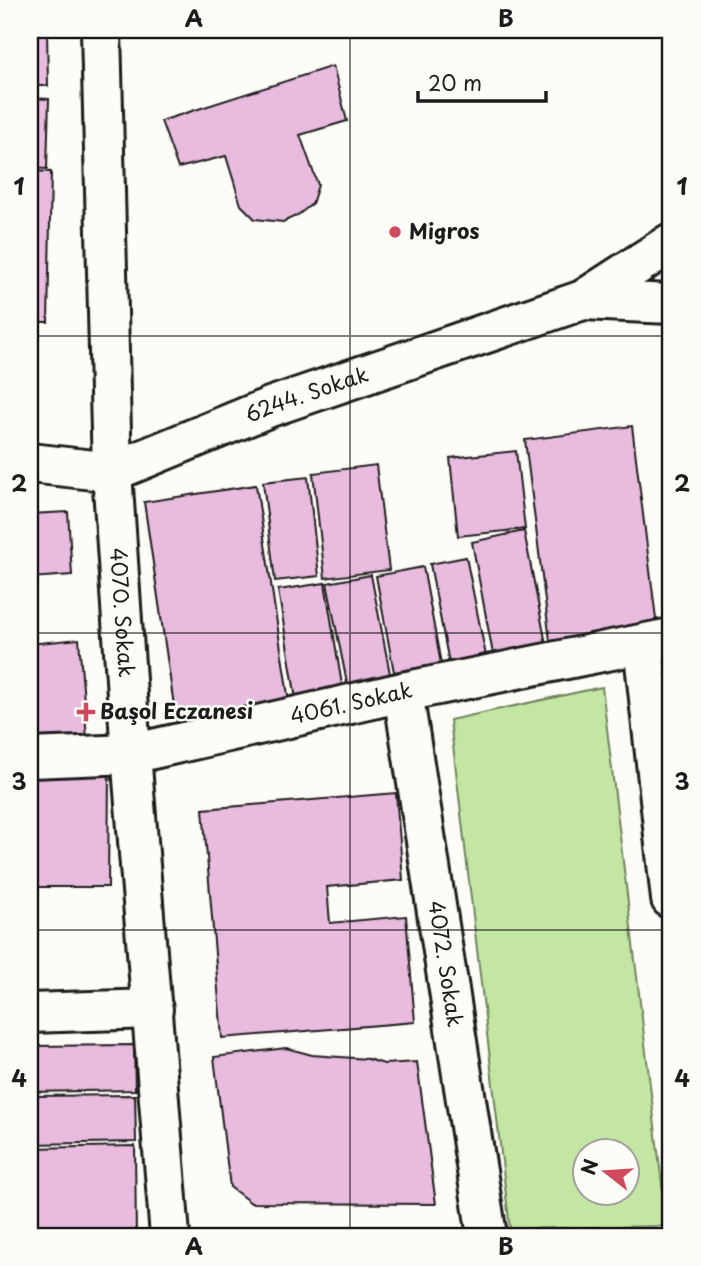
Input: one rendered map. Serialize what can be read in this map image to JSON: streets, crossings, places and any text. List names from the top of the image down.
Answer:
{
  "streets": {
    "street": [
      "6244. Sokak",
      "4070. Sokak",
      "4061. Sokak",
      "4072. Sokak"
    ]
  },
  "crossings": [
    ["6244. Sokak", "4070. Sokak"],
    ["4070. Sokak", "4061. Sokak"],
    ["4061. Sokak", "4072. Sokak"]
  ],
  "places": {
    "other": ["Migros"],
    "health": ["Başol Eczanesi"]
  },
  "scale_bar": "20 m",
  "north": "left",
  "grid": {
    "columns": ["A", "B"],
    "rows": [
      "1",
      "2",
      "3",
      "4"
    ]
  }
}
